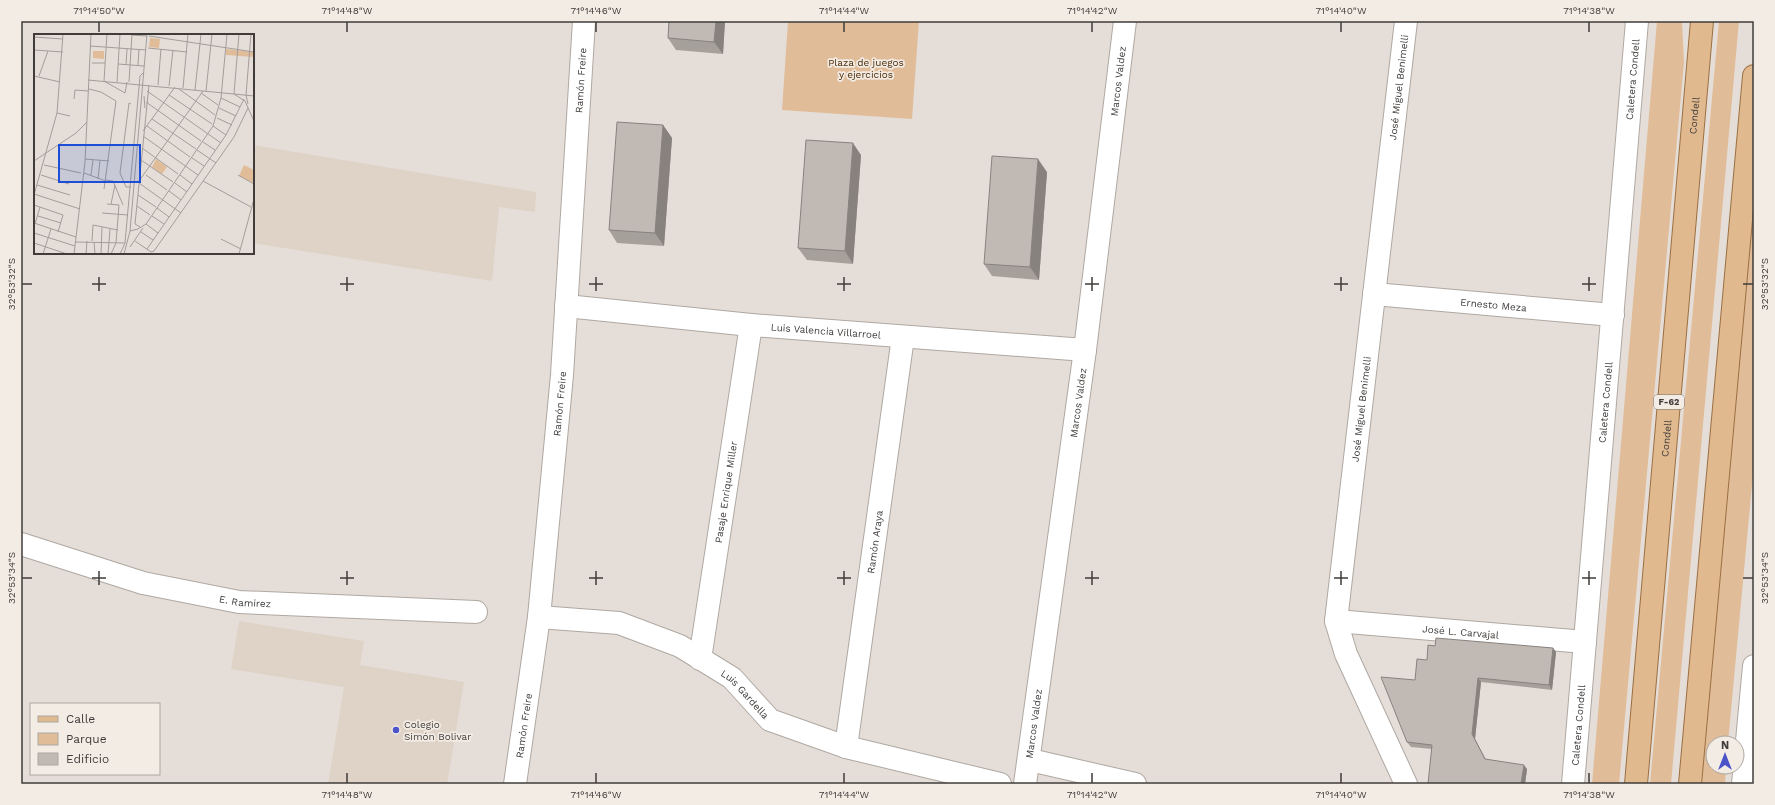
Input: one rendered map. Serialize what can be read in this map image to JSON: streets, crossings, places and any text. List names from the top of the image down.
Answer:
{
  "streets": {
    "main road": ["Condell", "F-62"],
    "street": [
      "Ramón Freire",
      "Caletera Condell",
      "Marcos Valdez",
      "José Miguel Benimelli",
      "Ernesto Meza",
      "Luis Valencia Villarroel",
      "Pasaje Enrique Miller",
      "Ramón Araya",
      "E. Ramirez",
      "José L. Carvajal",
      "Luis Gardella"
    ]
  },
  "crossings": [
    ["Ramón Freire", "Luis Valencia Villarroel"],
    ["Ramón Freire", "Luis Gardella"],
    ["Caletera Condell", "Ernesto Meza"],
    ["Caletera Condell", "José L. Carvajal"],
    ["Marcos Valdez", "Luis Valencia Villarroel"],
    ["José Miguel Benimelli", "Ernesto Meza"],
    ["José Miguel Benimelli", "José L. Carvajal"],
    ["Luis Valencia Villarroel", "Pasaje Enrique Miller"],
    ["Luis Valencia Villarroel", "Ramón Araya"],
    ["Pasaje Enrique Miller", "Luis Gardella"],
    ["Ramón Araya", "Luis Gardella"]
  ],
  "parks": ["Plaza de juegos y ejercicios"],
  "places": ["Colegio Simón Bolivar"],
  "legend": ["Calle", "Parque", "Edificio"],
  "north": "top",
  "coordinates": [
    "71°14'50\"W",
    "71°14'48\"W",
    "71°14'46\"W",
    "71°14'44\"W",
    "71°14'42\"W",
    "71°14'40\"W",
    "71°14'38\"W",
    "32°53'32\"S",
    "32°53'34\"S"
  ]
}
